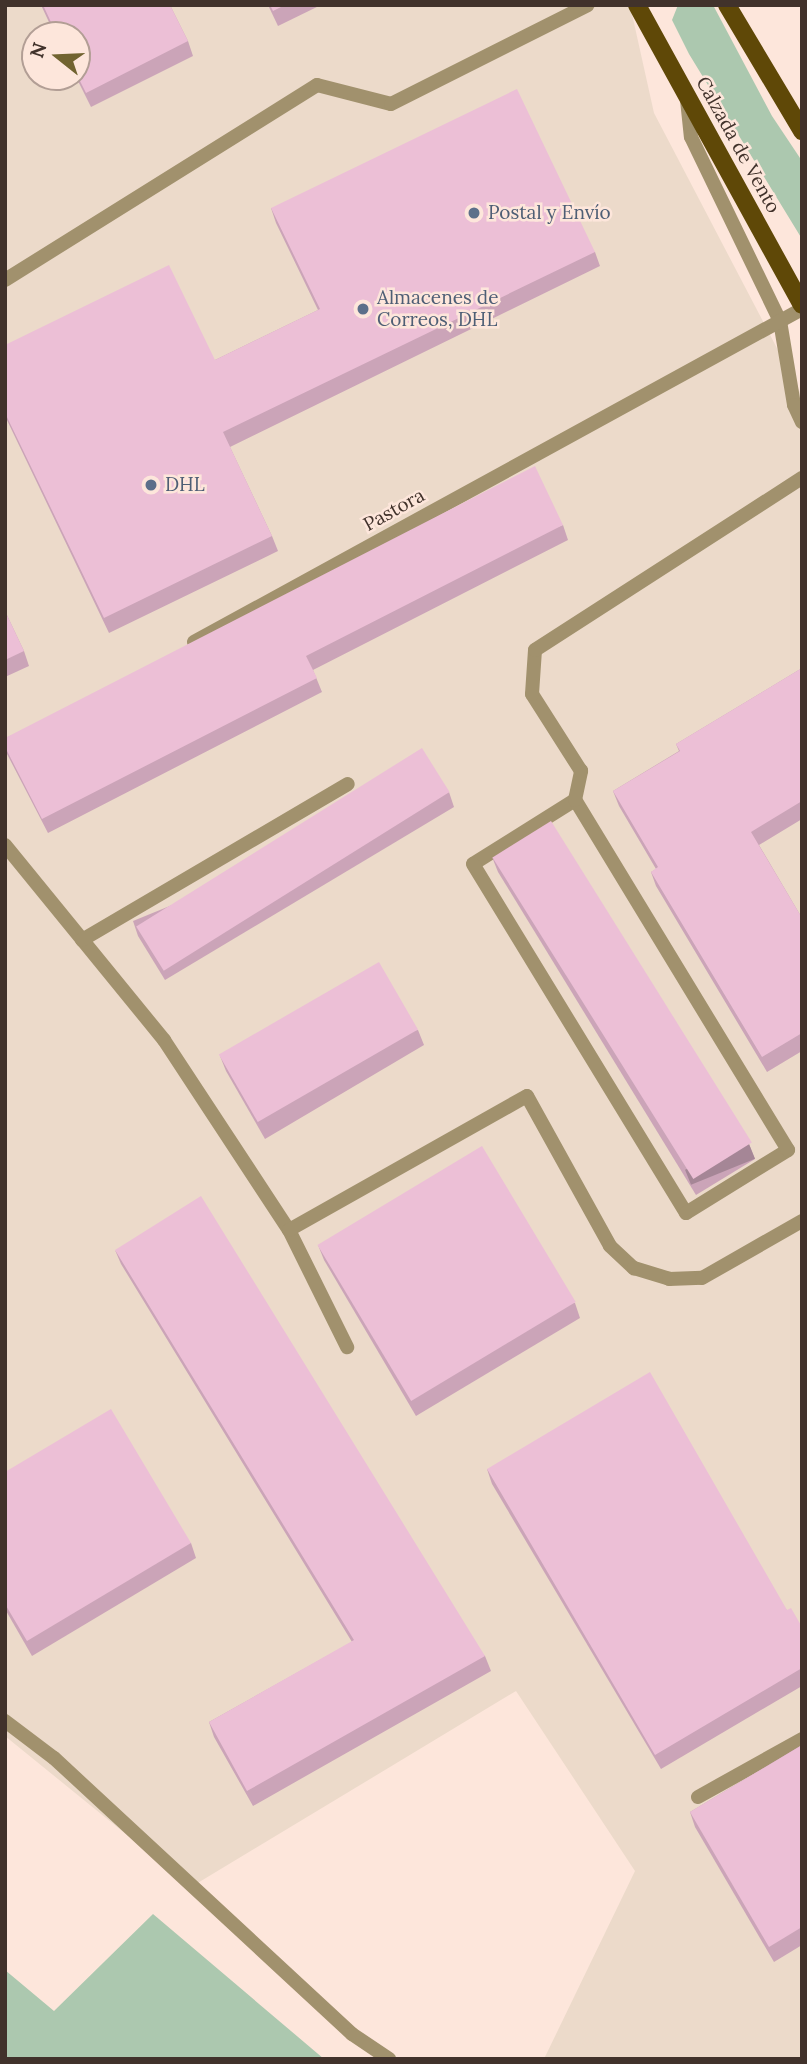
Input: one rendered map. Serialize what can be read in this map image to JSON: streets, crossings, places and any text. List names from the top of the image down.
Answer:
{
  "streets": {
    "main road": ["Calzada de Vento"],
    "street": ["Pastora"]
  },
  "crossings": [
    ["Calzada de Vento", "Pastora"]
  ],
  "places": ["Postal y Envío", "Almacenes de Correos, DHL", "DHL"],
  "north": "left"
}
